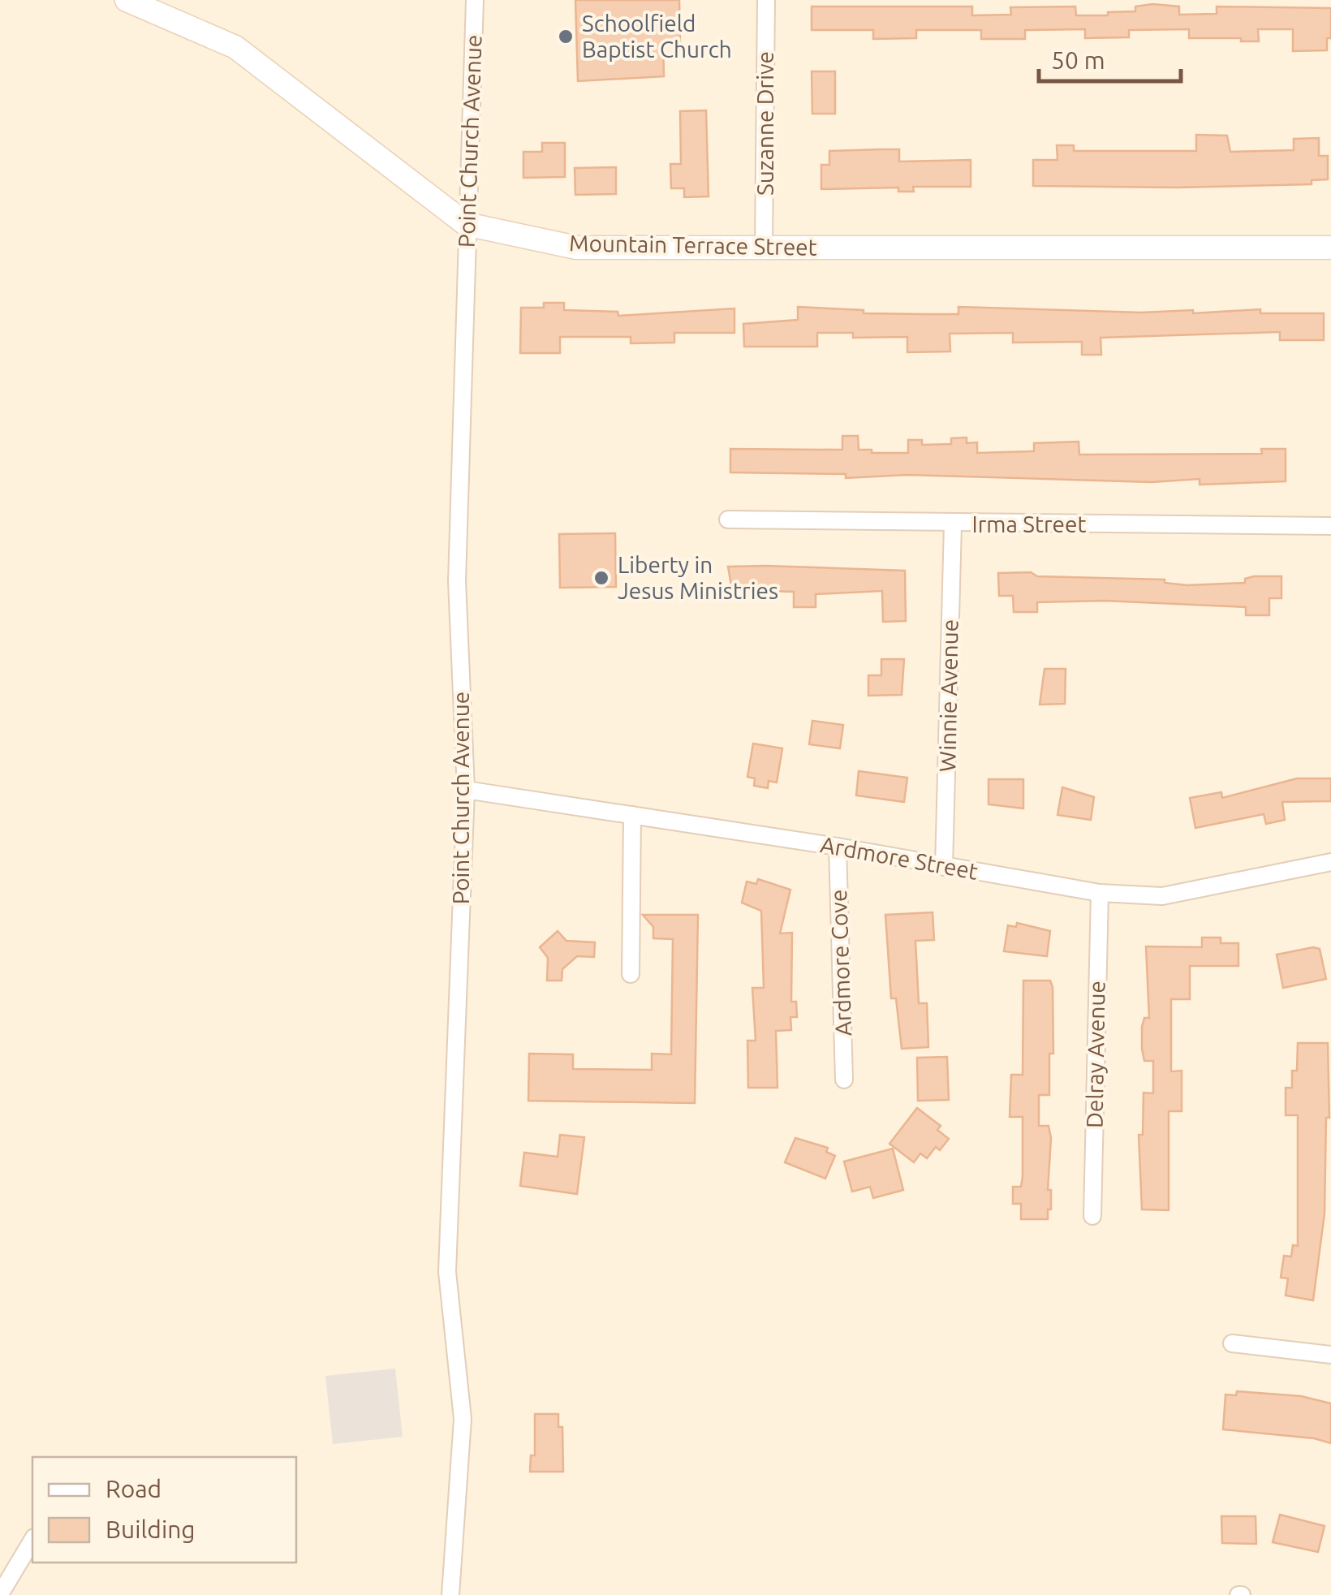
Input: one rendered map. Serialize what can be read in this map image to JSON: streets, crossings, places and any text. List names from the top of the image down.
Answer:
{
  "streets": {
    "street": [
      "Suzanne Drive",
      "Point Church Avenue",
      "Mountain Terrace Street",
      "Irma Street",
      "Winnie Avenue",
      "Ardmore Street",
      "Ardmore Cove",
      "Delray Avenue"
    ]
  },
  "crossings": [
    ["Suzanne Drive", "Mountain Terrace Street"],
    ["Point Church Avenue", "Mountain Terrace Street"],
    ["Point Church Avenue", "Ardmore Street"],
    ["Irma Street", "Winnie Avenue"],
    ["Winnie Avenue", "Ardmore Street"],
    ["Ardmore Street", "Ardmore Cove"],
    ["Ardmore Street", "Delray Avenue"]
  ],
  "places": ["Schoolfield Baptist Church", "Liberty in Jesus Ministries"],
  "legend": ["Road", "Building"],
  "scale_bar": "50 m"
}
